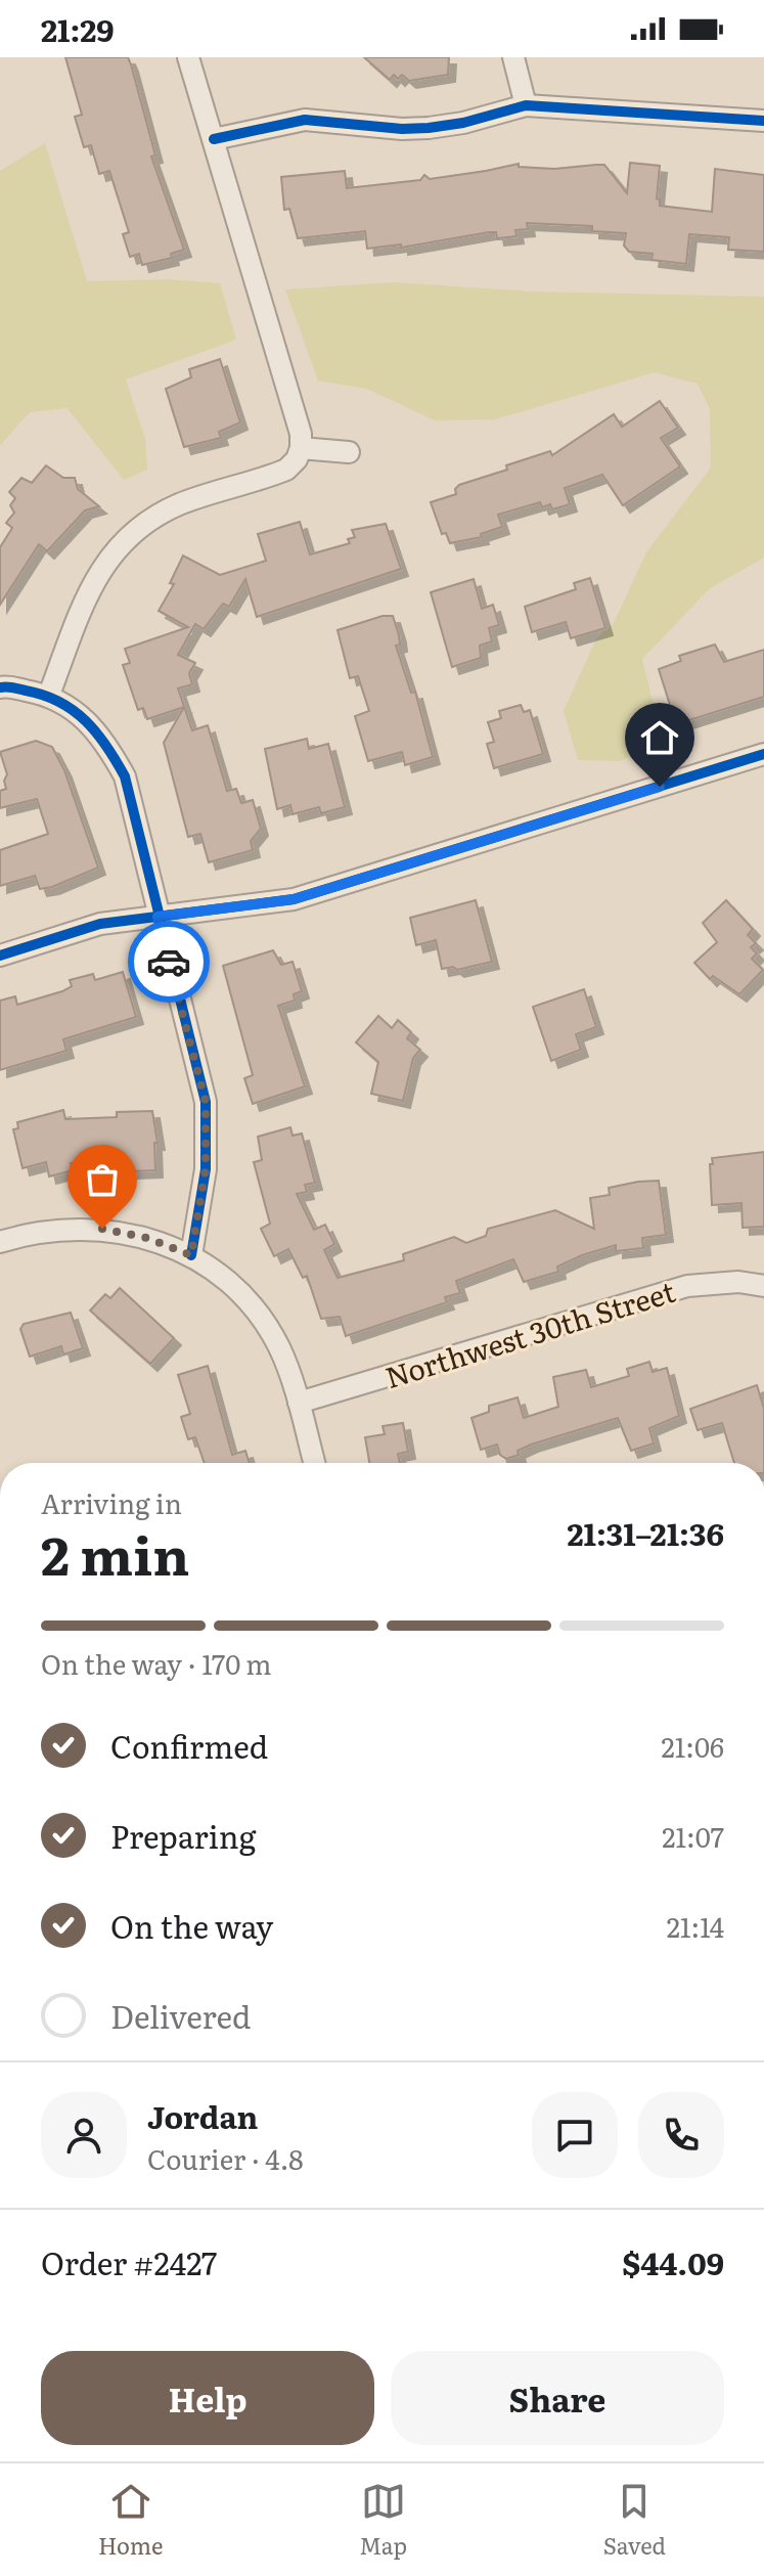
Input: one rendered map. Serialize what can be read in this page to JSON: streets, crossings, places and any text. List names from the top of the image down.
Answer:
{
  "streets": {
    "street": ["Northwest 30th Street"]
  },
  "page": {
    "status": "21:29",
    "heading": ["2 min", "Arriving in", "21:31–21:36"],
    "panel": [
      "Jordan",
      "Courier · 4.8",
      "Order #2427",
      "$44.09"
    ],
    "bar": "On the way · 170 m",
    "list": [
      ["Confirmed", "21:06"],
      ["Preparing", "21:07"],
      ["On the way", "21:14"],
      "Delivered"
    ],
    "buttons": ["Help", "Share"],
    "tabs": ["Home", "Map", "Saved"]
  }
}
